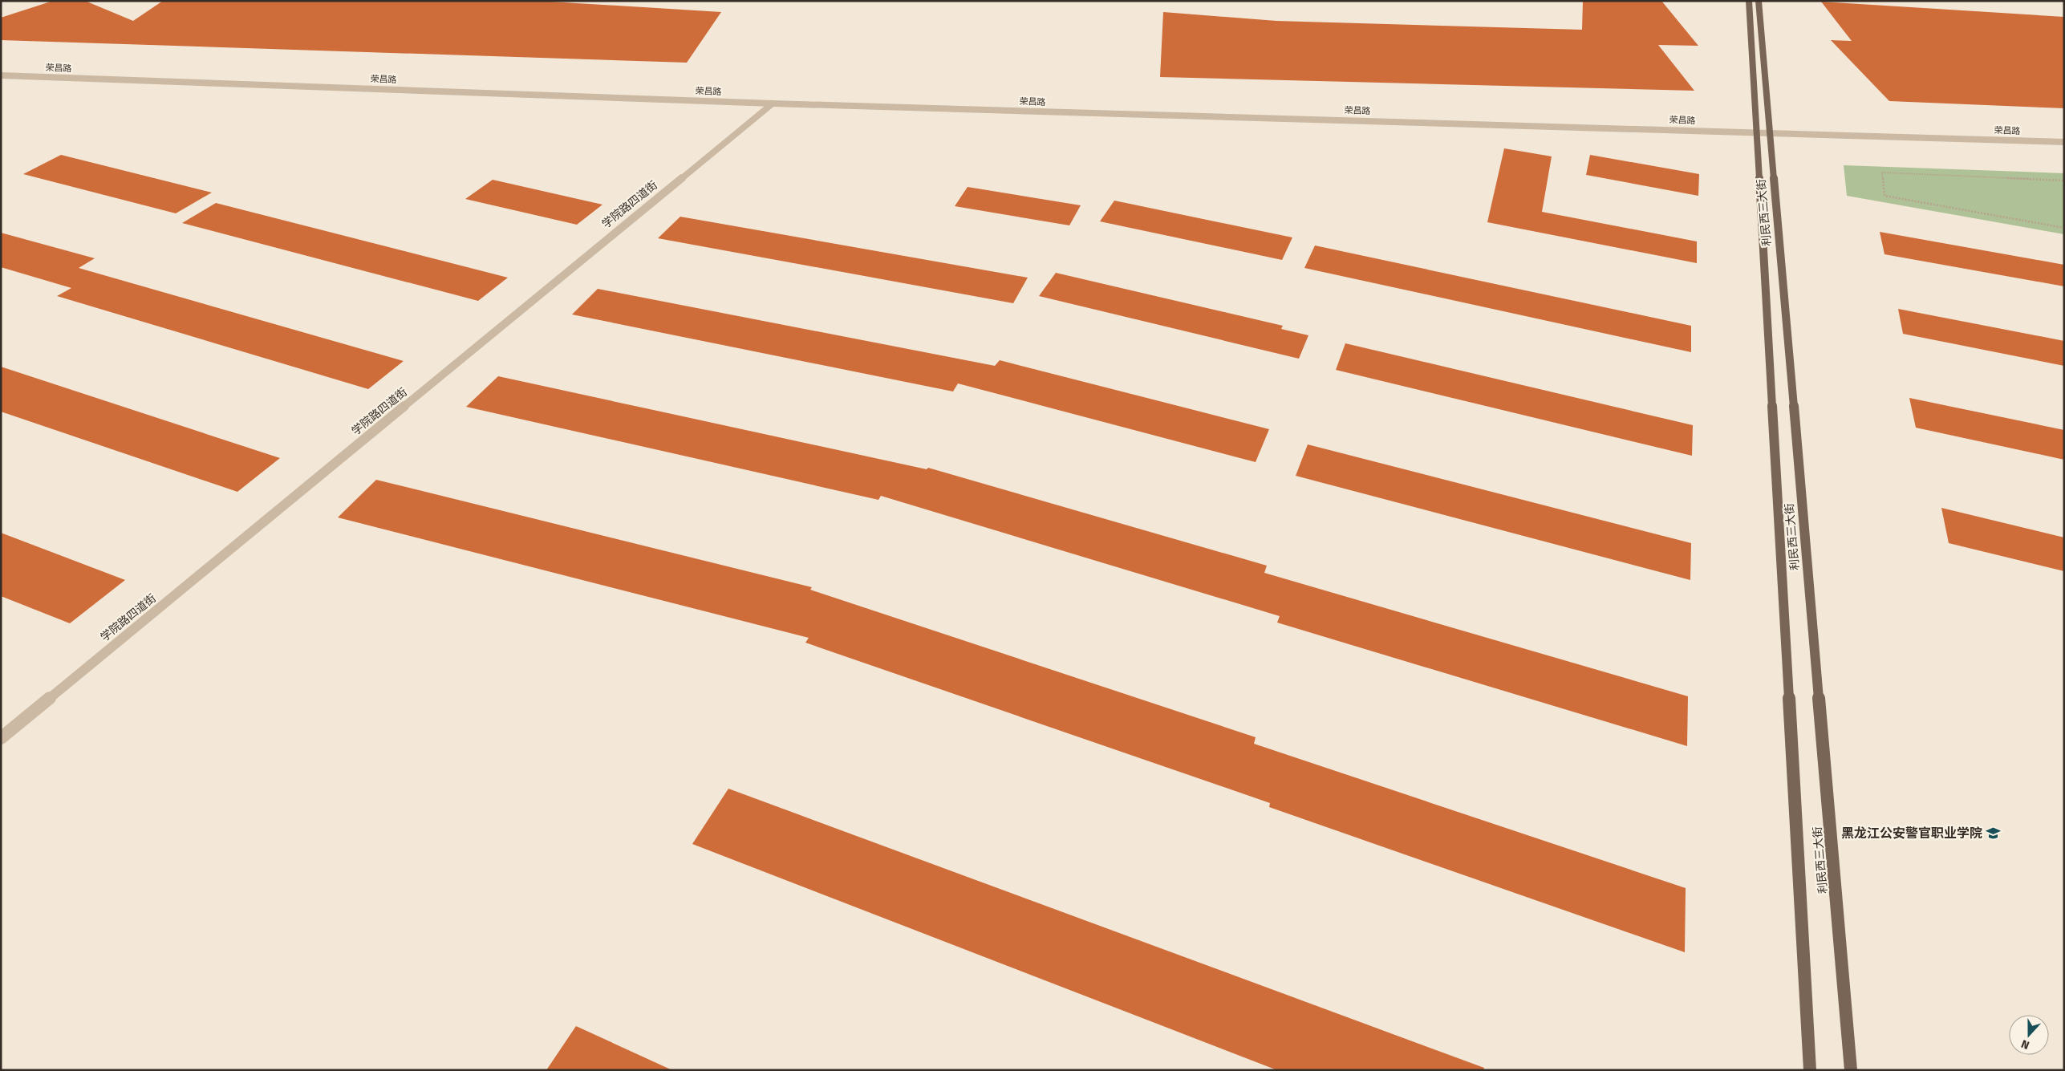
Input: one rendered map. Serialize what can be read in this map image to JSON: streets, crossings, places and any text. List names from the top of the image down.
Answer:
{
  "streets": {
    "main road": ["利民西三大街"],
    "street": ["荣昌路", "学院路四道街"]
  },
  "crossings": [
    ["荣昌路", "学院路四道街"],
    ["荣昌路", "利民西三大街"]
  ],
  "places": {
    "school or university": ["黑龙江公安警官职业学院"]
  },
  "north": "bottom"
}
